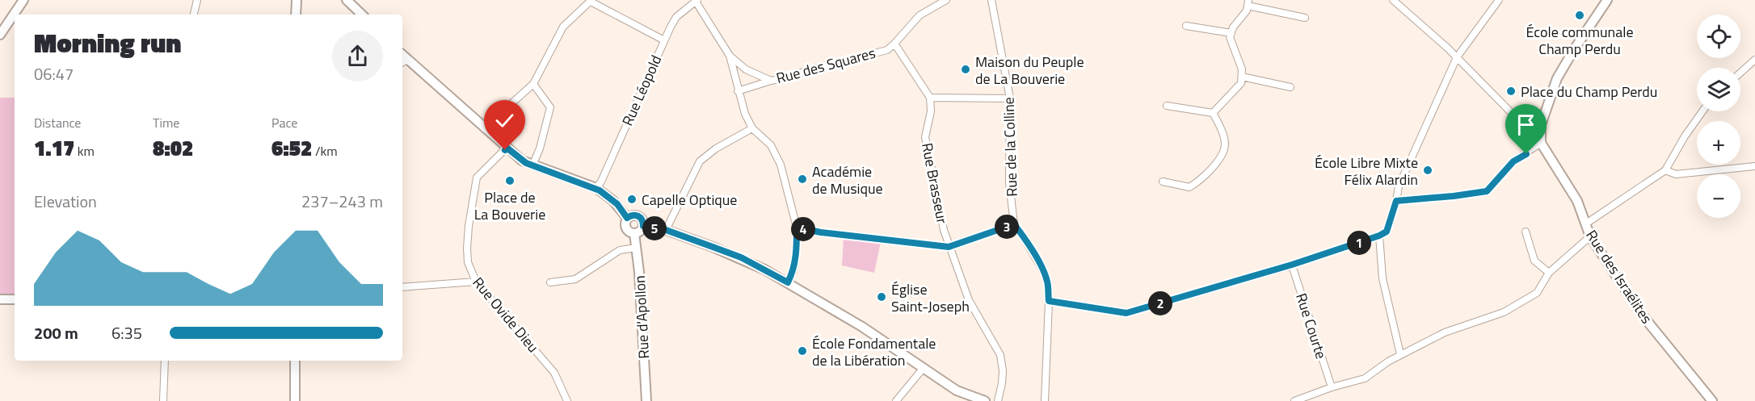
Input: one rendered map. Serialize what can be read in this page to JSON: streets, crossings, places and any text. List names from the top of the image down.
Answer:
{
  "streets": {
    "street": [
      "Rue des Squares",
      "Rue Léopold",
      "Rue de la Colline",
      "Rue Brasseur",
      "Rue des Israélites",
      "Rue Ovide Dieu",
      "Rue d'Apollon",
      "Rue Courte"
    ]
  },
  "crossings": [
    ["Rue des Squares", "Rue Léopold"]
  ],
  "places": [
    "École communale Champ Perdu",
    "Maison du Peuple de La Bouverie",
    "Place du Champ Perdu",
    "École Libre Mixte Félix Alardin",
    "Académie de Musique",
    "Place de La Bouverie",
    "Capelle Optique",
    "Église Saint-Joseph",
    "École Fondamentale de la Libération"
  ],
  "page": {
    "map_buttons": ["+", "−"],
    "heading": ["Morning run", "06:47"],
    "stats": [
      ["Distance", "1.17 km"],
      ["Time", "8:02"],
      ["Pace", "6:52 /km"]
    ],
    "chart": ["Elevation", "237–243 m"],
    "pins": [
      "3",
      "5",
      "4",
      "1",
      "2"
    ],
    "list": [
      {
        "name": "200 m",
        "note": "6:35"
      }
    ]
  }
}
